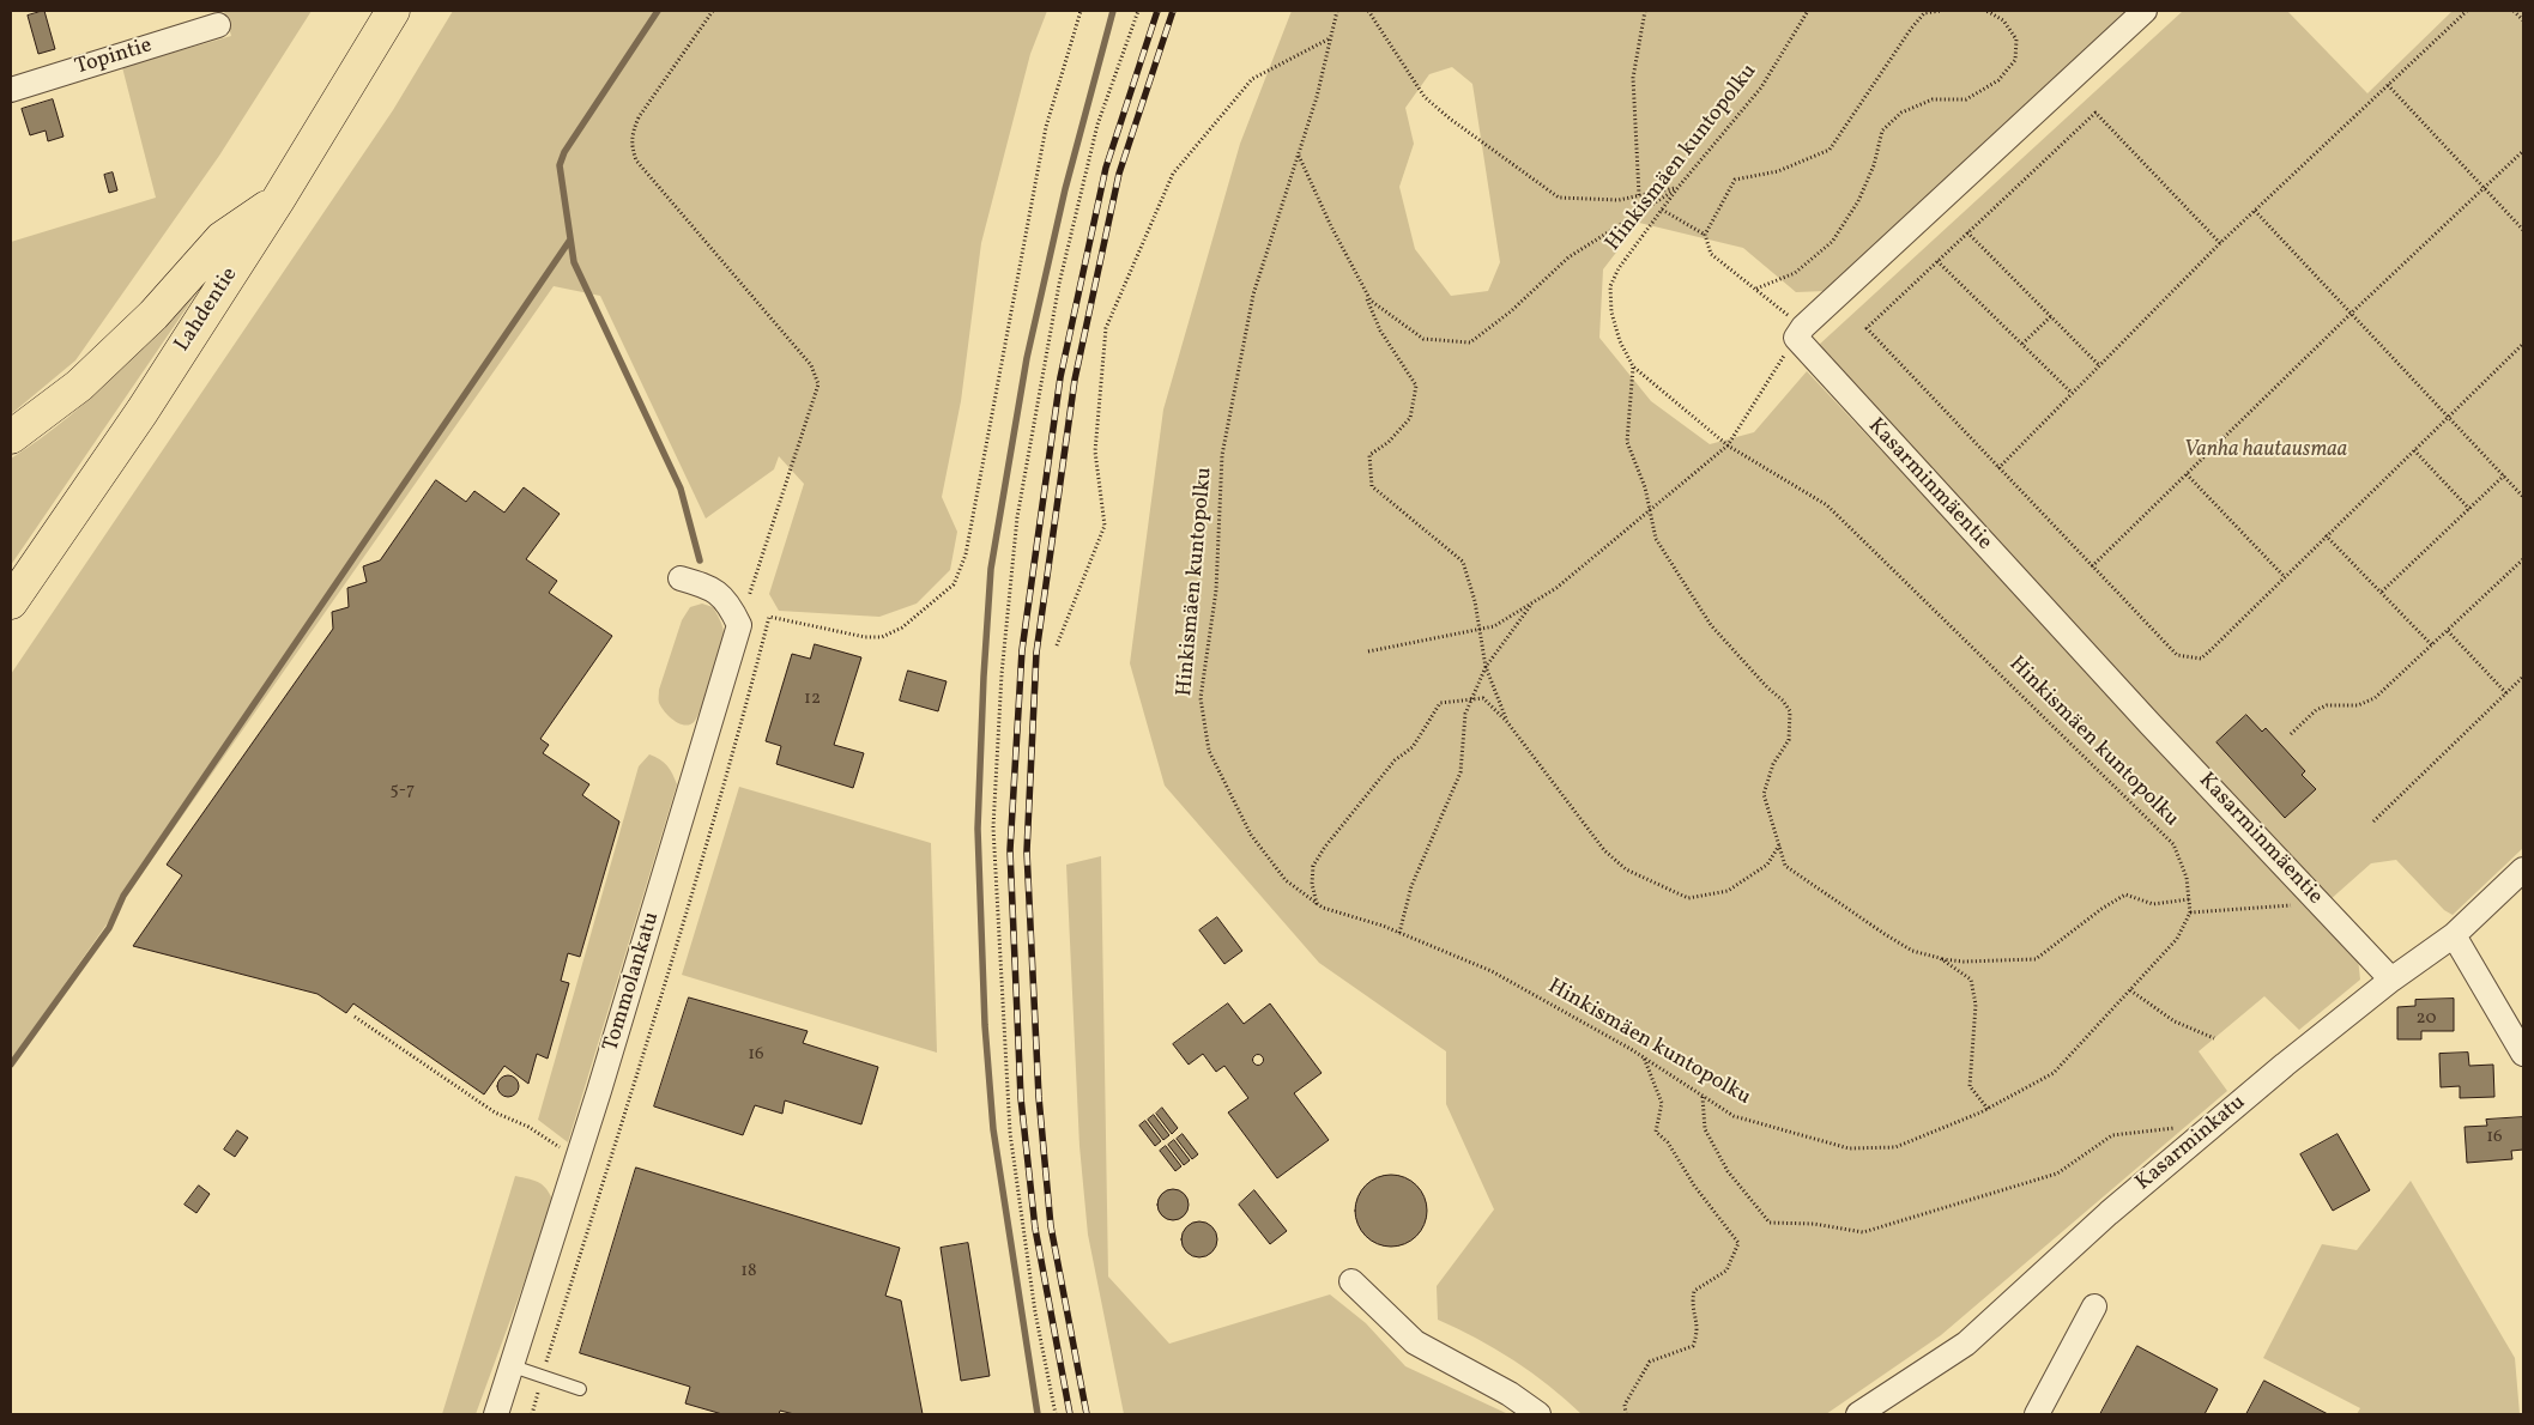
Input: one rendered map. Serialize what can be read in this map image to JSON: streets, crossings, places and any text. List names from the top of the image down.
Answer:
{
  "streets": {
    "highway": ["Lahdentie"],
    "street": [
      "Topintie",
      "Kasarminmäentie",
      "Tommolankatu",
      "Kasarminkatu"
    ],
    "path": ["Hinkismäen kuntopolku"]
  },
  "crossings": [
    ["Kasarminmäentie", "Kasarminkatu"]
  ],
  "parks": ["Vanha hautausmaa"],
  "house_numbers": [
    "12",
    "5-7",
    "20",
    "16",
    "16",
    "18"
  ]
}
